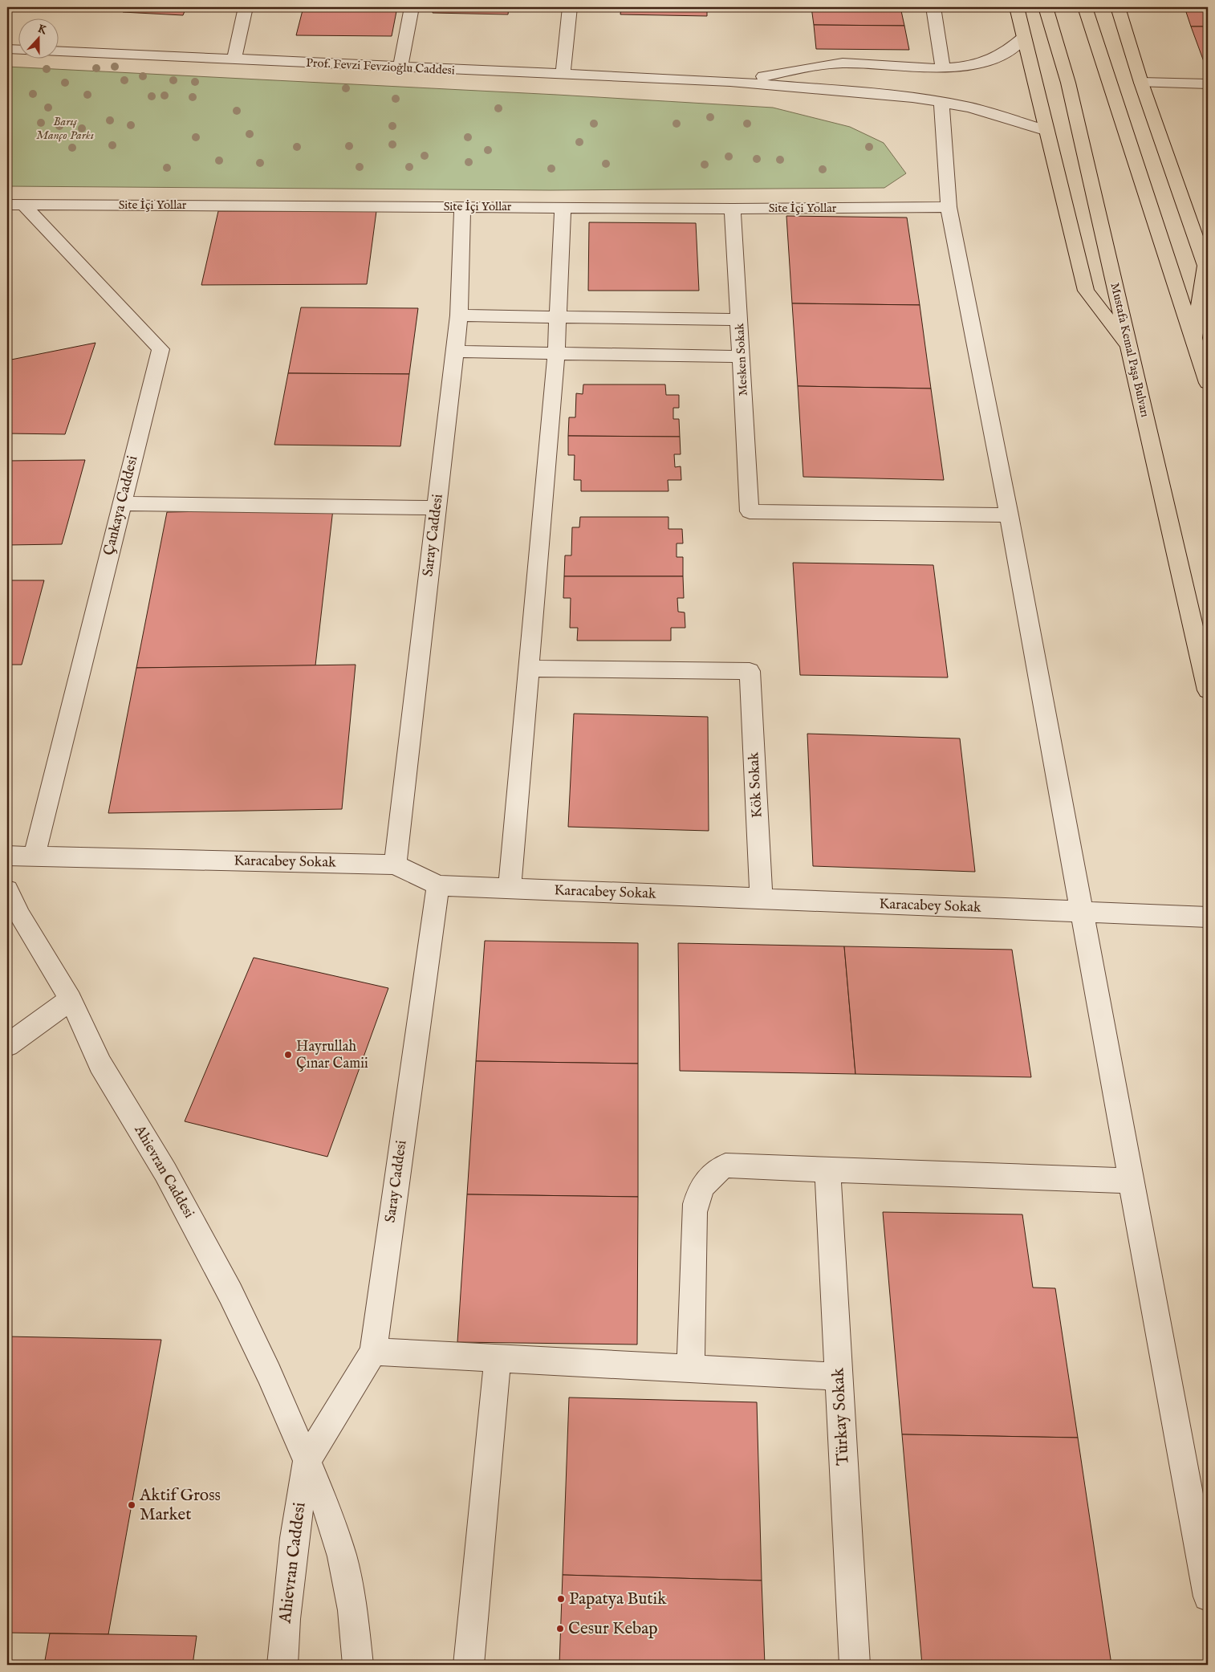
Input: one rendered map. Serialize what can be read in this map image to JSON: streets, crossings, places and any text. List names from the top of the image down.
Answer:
{
  "streets": {
    "highway": ["Mustafa Kemal Paşa Bulvarı"],
    "street": [
      "Prof. Fevzi Fevzioğlu Caddesi",
      "Site İçi Yollar",
      "Mesken Sokak",
      "Çankaya Caddesi",
      "Saray Caddesi",
      "Kök Sokak",
      "Karacabey Sokak",
      "Ahievran Caddesi",
      "Türkay Sokak"
    ]
  },
  "crossings": [
    ["Site İçi Yollar", "Mesken Sokak"],
    ["Site İçi Yollar", "Çankaya Caddesi"],
    ["Site İçi Yollar", "Saray Caddesi"],
    ["Çankaya Caddesi", "Karacabey Sokak"],
    ["Saray Caddesi", "Karacabey Sokak"],
    ["Saray Caddesi", "Ahievran Caddesi"],
    ["Kök Sokak", "Karacabey Sokak"]
  ],
  "parks": ["Barış Manço Parkı"],
  "places": [
    "Hayrullah Çınar Camii",
    "Aktif Gross Market",
    "Papatya Butik",
    "Cesur Kebap"
  ],
  "north": "top"
}
